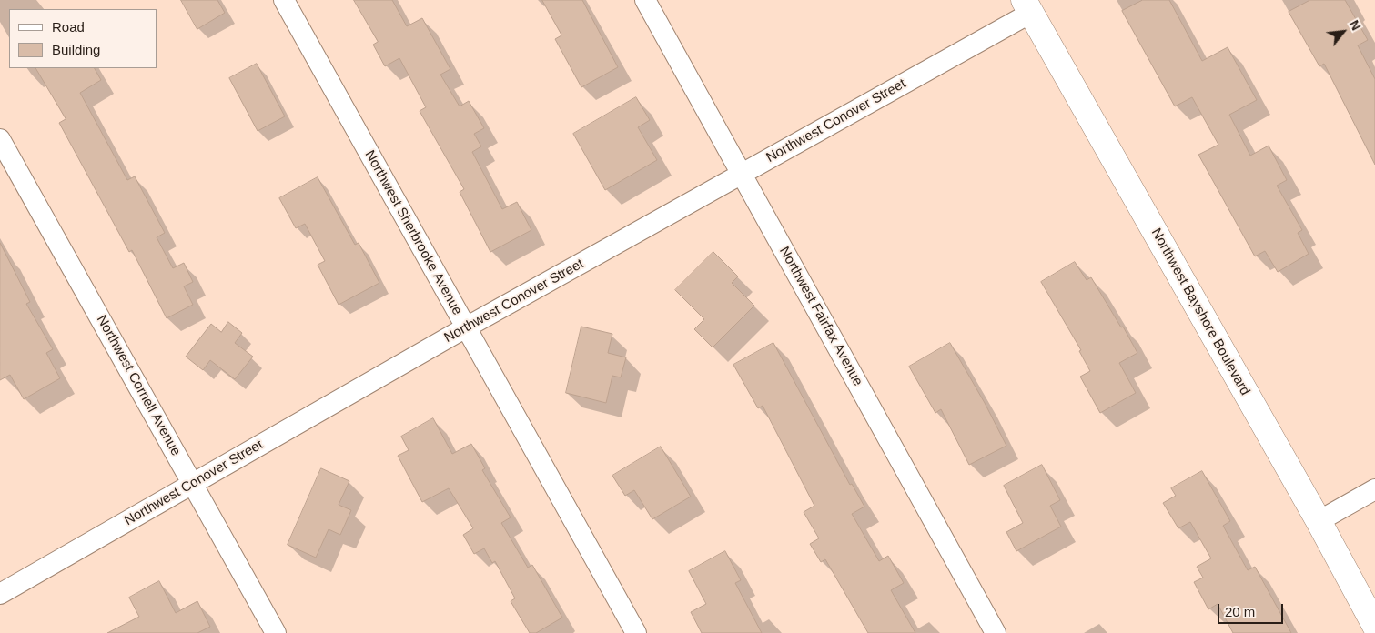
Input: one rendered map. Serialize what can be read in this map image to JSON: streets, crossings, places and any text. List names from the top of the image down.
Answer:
{
  "streets": {
    "main road": ["Northwest Bayshore Boulevard"],
    "street": [
      "Northwest Conover Street",
      "Northwest Sherbrooke Avenue",
      "Northwest Fairfax Avenue",
      "Northwest Cornell Avenue"
    ]
  },
  "crossings": [
    ["Northwest Conover Street", "Northwest Sherbrooke Avenue"],
    ["Northwest Conover Street", "Northwest Bayshore Boulevard"],
    ["Northwest Conover Street", "Northwest Fairfax Avenue"],
    ["Northwest Conover Street", "Northwest Cornell Avenue"]
  ],
  "legend": ["Road", "Building"],
  "scale_bar": "20 m",
  "north": "top right"
}
